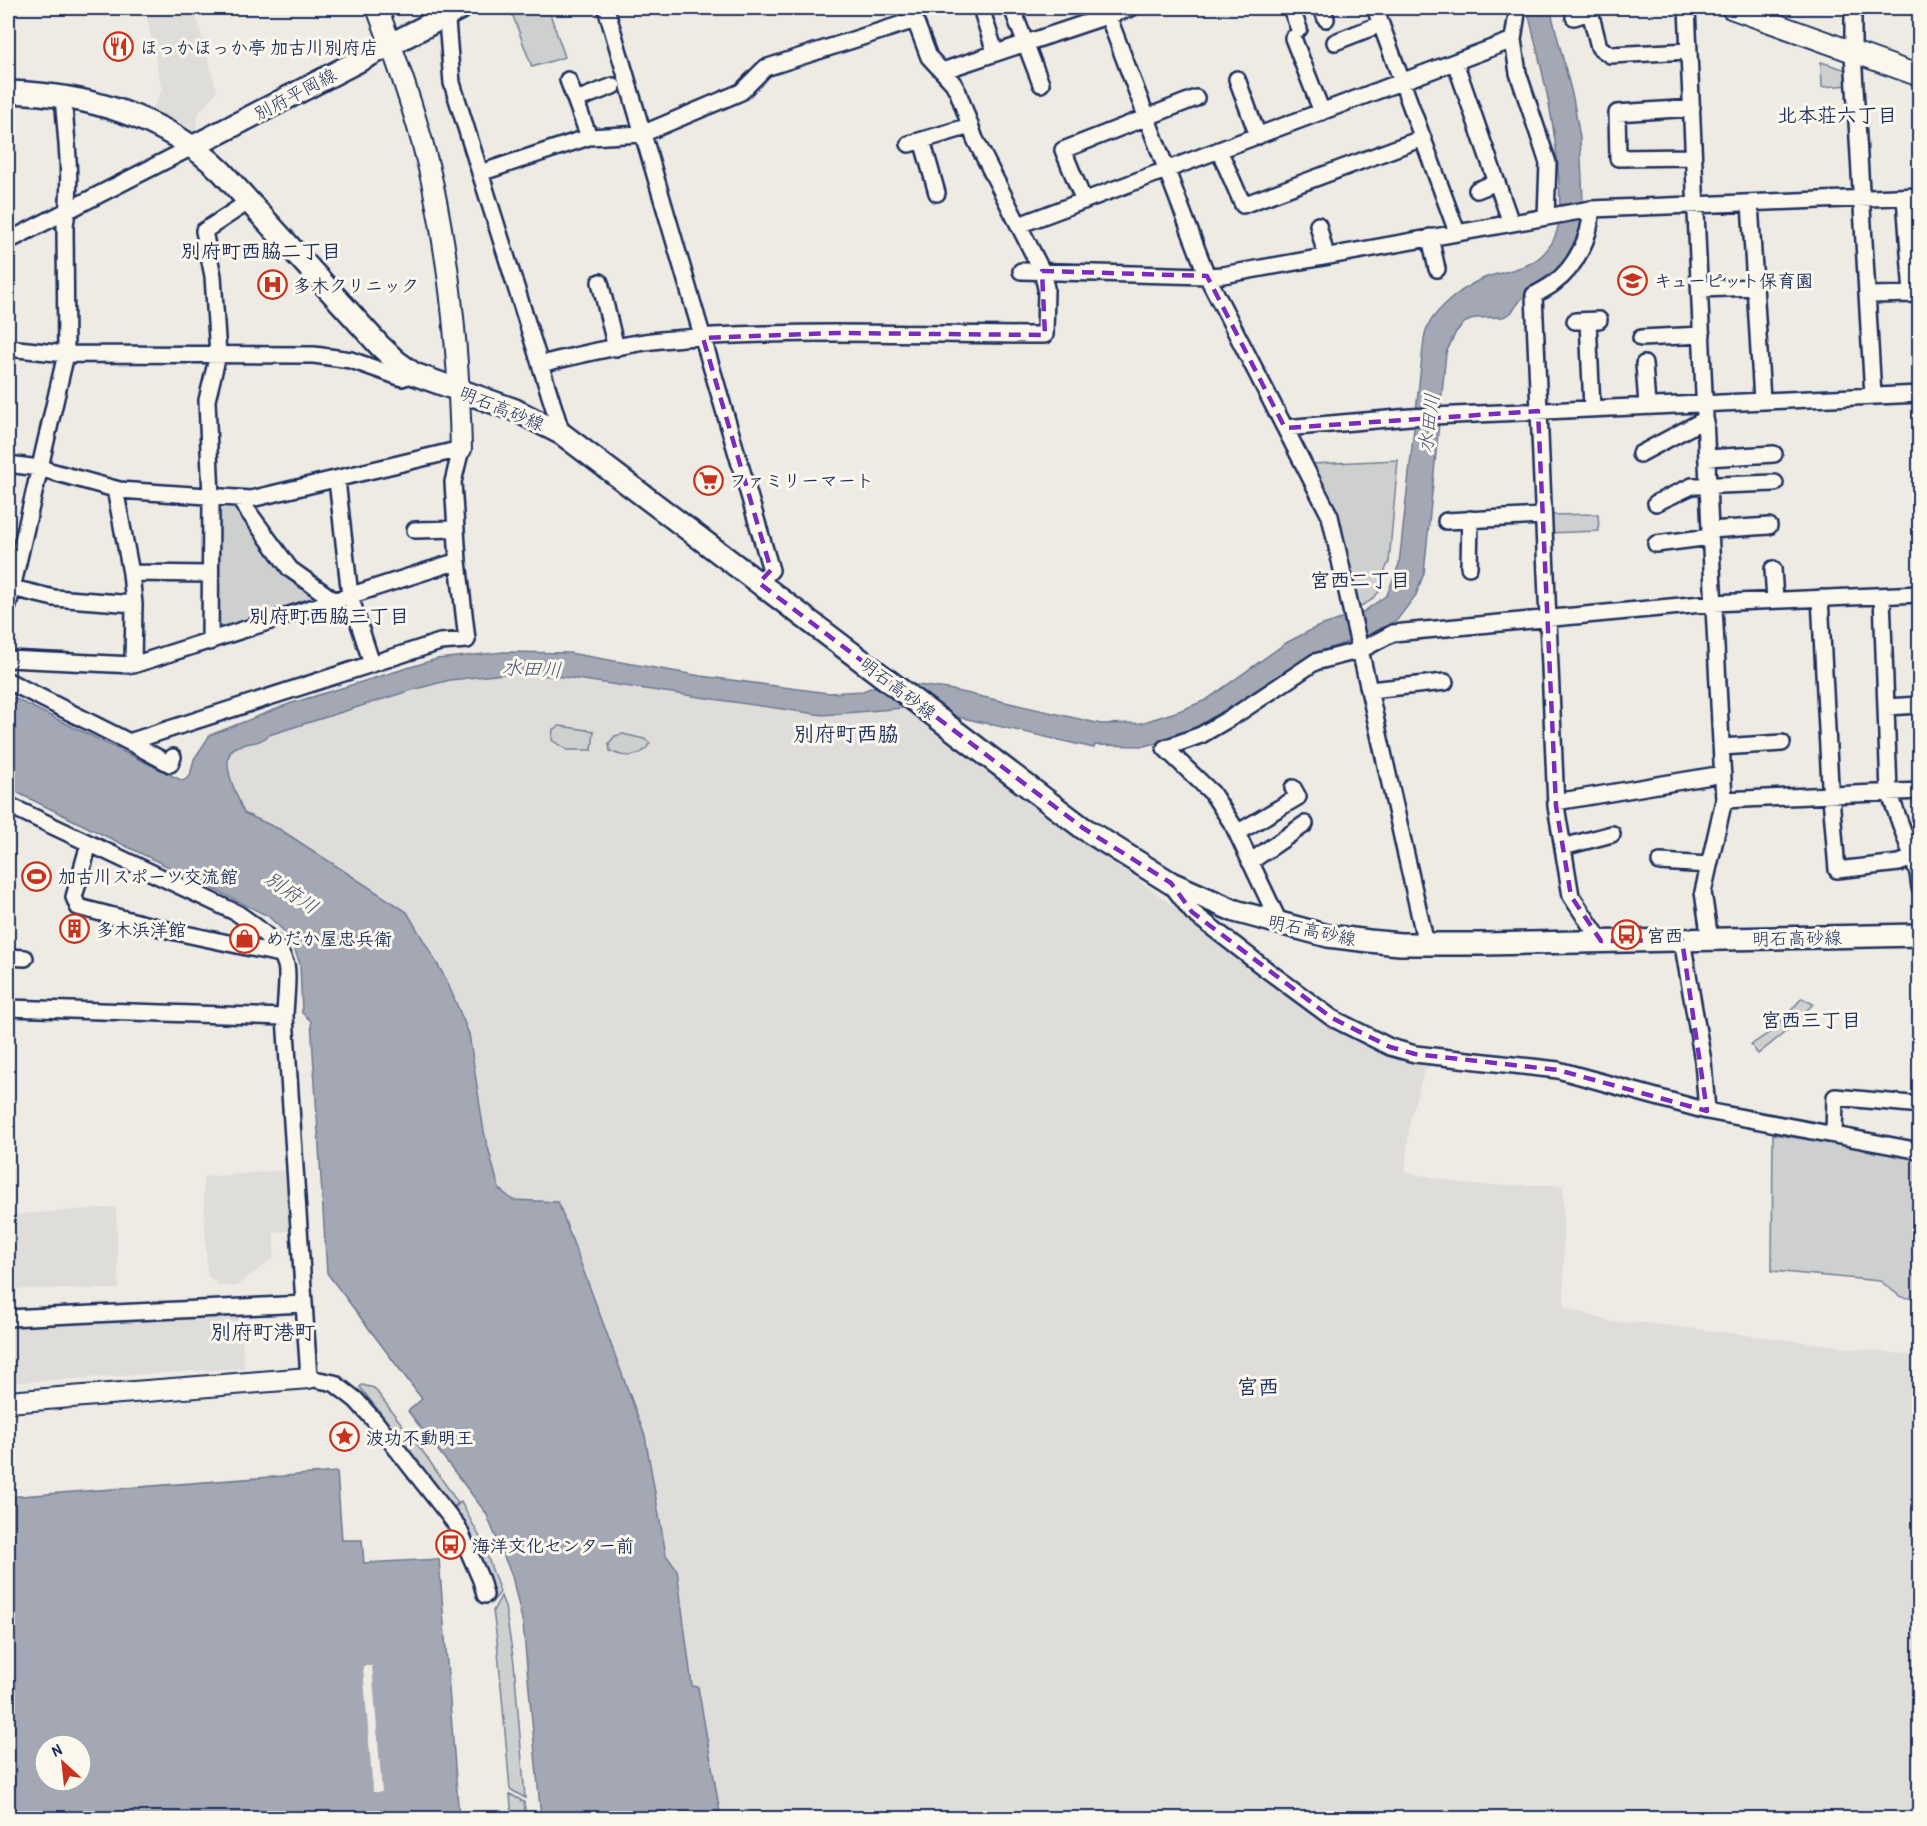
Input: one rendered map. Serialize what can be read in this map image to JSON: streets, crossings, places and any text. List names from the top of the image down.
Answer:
{
  "streets": {
    "main road": ["別府平岡線", "明石高砂線"]
  },
  "crossings": [
    ["別府平岡線", "明石高砂線"]
  ],
  "districts": [
    "北本荘六丁目",
    "別府町西脇二丁目",
    "宮西二丁目",
    "別府町西脇三丁目",
    "別府町西脇",
    "宮西三丁目",
    "別府町港町",
    "宮西"
  ],
  "water": ["水田川", "別府川"],
  "places": {
    "restaurant": ["ほっかほっか亭 加古川別府店"],
    "school or university": ["キューピット保育園"],
    "hospital": ["多木クリニック"],
    "supermarket": ["ファミリーマート"],
    "sports": ["加古川スポーツ交流館"],
    "building": ["多木浜洋館"],
    "bus stop": ["宮西", "海洋文化センター前"],
    "shop": ["めだか屋忠兵衛"],
    "place": ["波功不動明王"]
  },
  "north": "top left"
}
